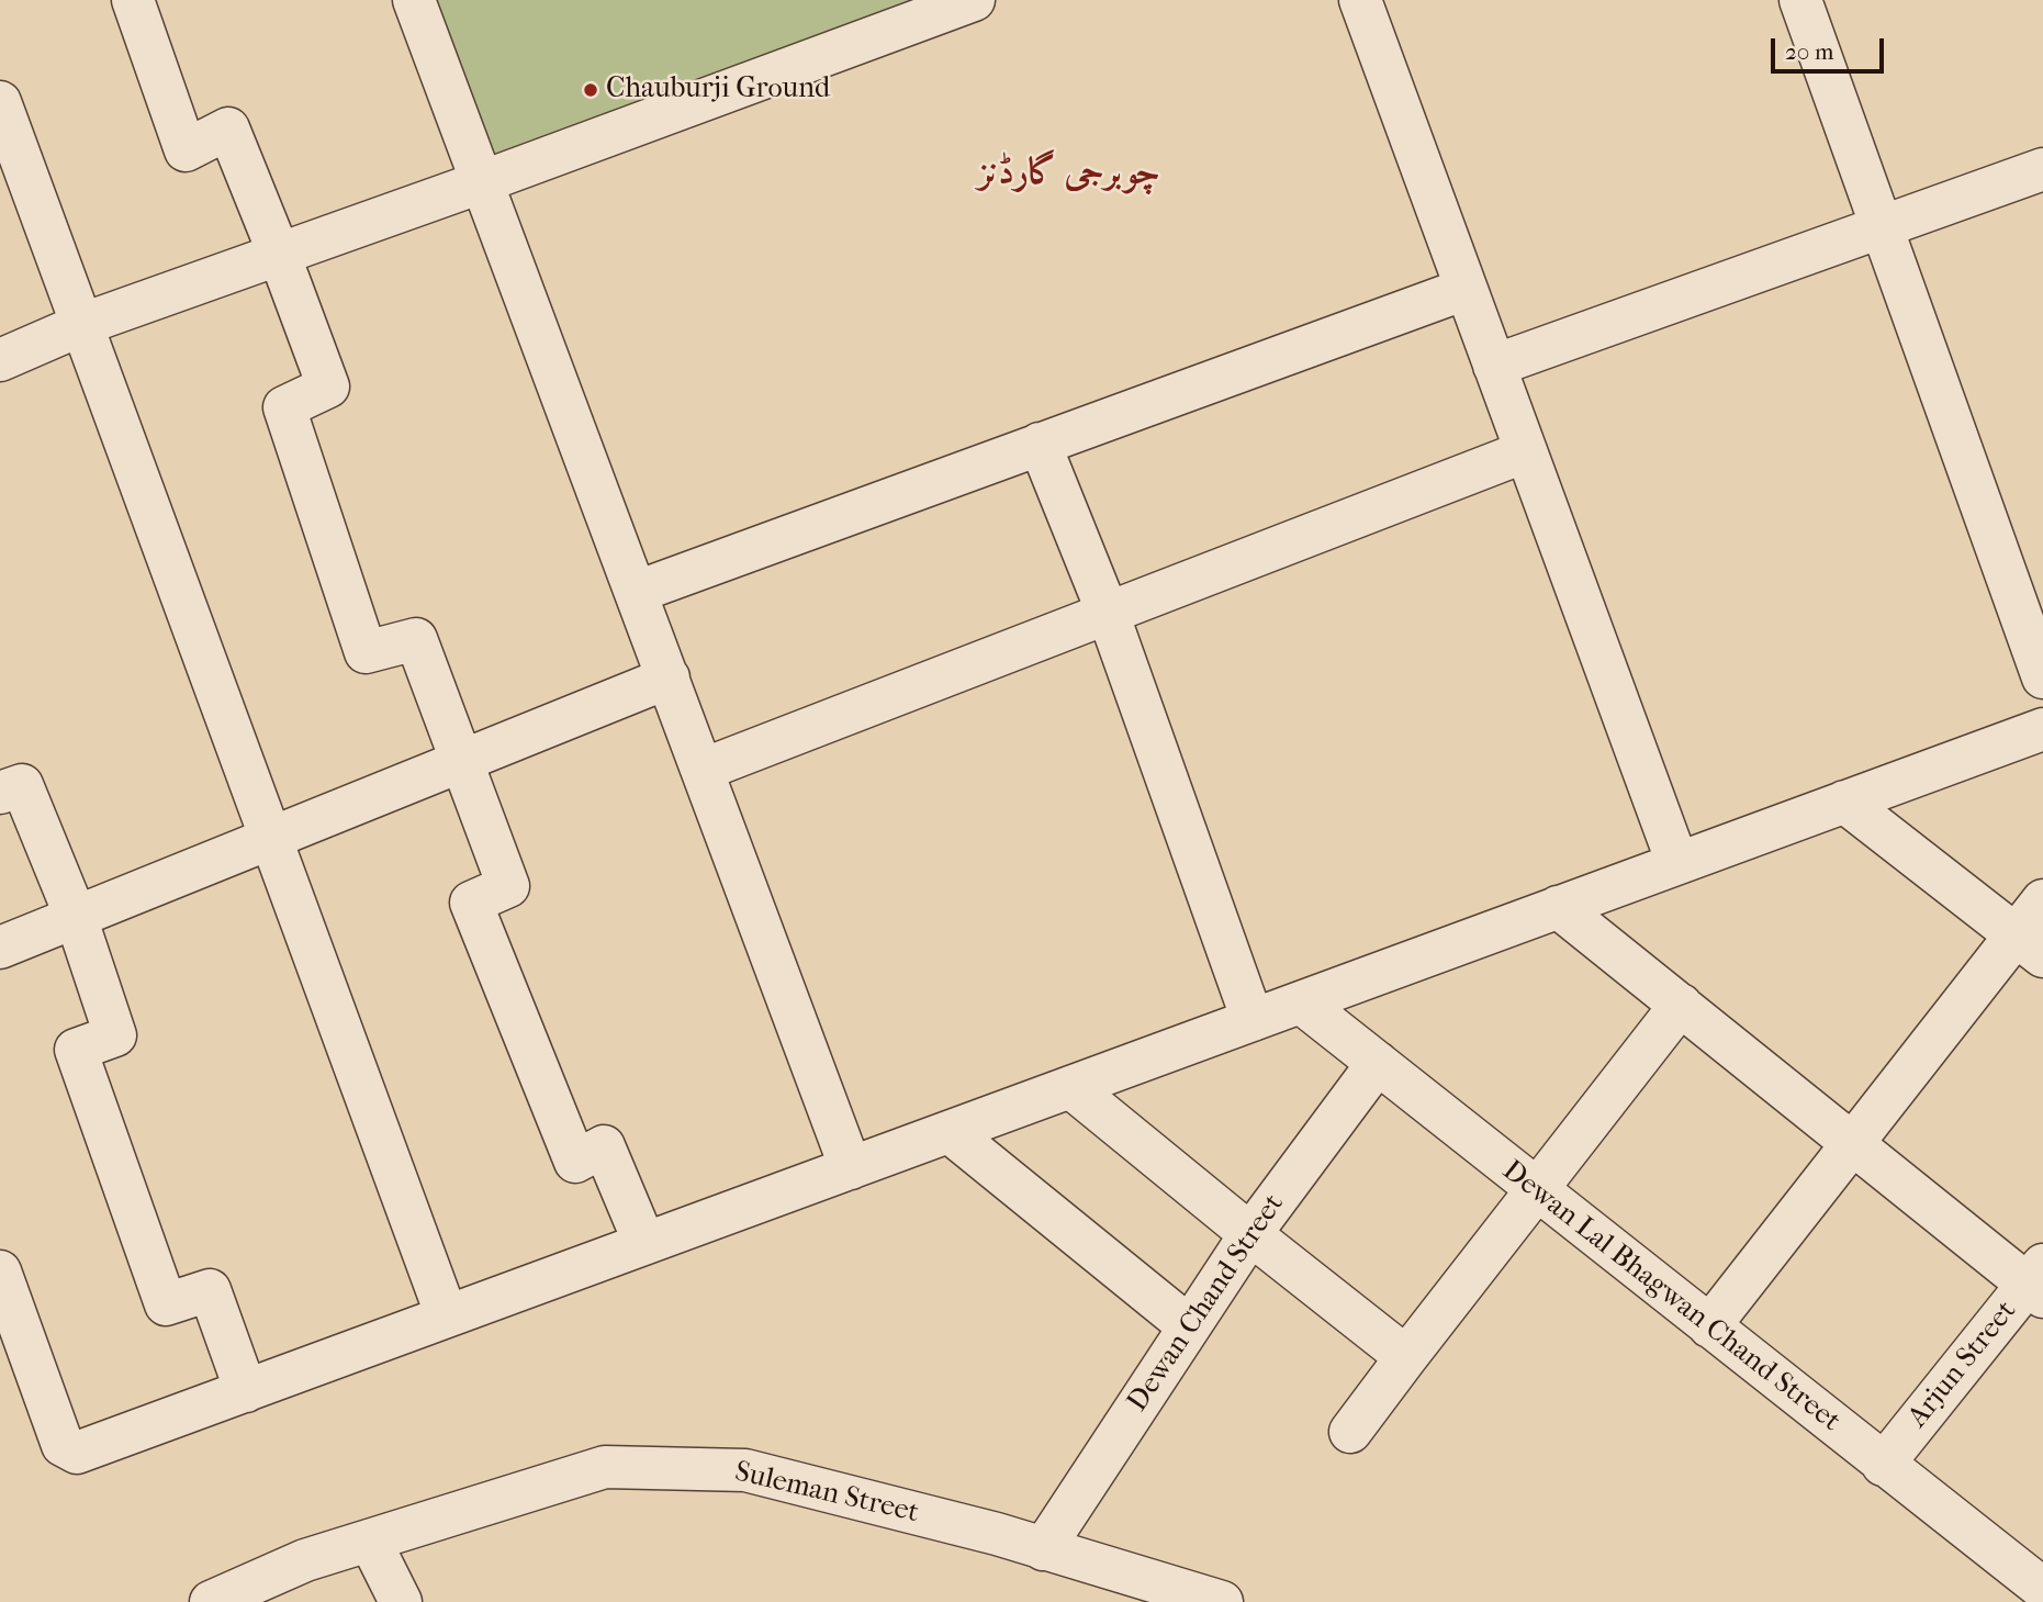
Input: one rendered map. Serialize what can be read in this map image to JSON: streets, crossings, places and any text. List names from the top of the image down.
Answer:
{
  "streets": {
    "street": [
      "Dewan Lal Bhagwan Chand Street",
      "Dewan Chand Street",
      "Arjun Street",
      "Suleman Street"
    ]
  },
  "crossings": [
    ["Dewan Lal Bhagwan Chand Street", "Dewan Chand Street"],
    ["Dewan Lal Bhagwan Chand Street", "Arjun Street"],
    ["Dewan Chand Street", "Suleman Street"]
  ],
  "districts": ["چوبرجی گارڈنز"],
  "places": ["Chauburji Ground"],
  "scale_bar": "20 m"
}
